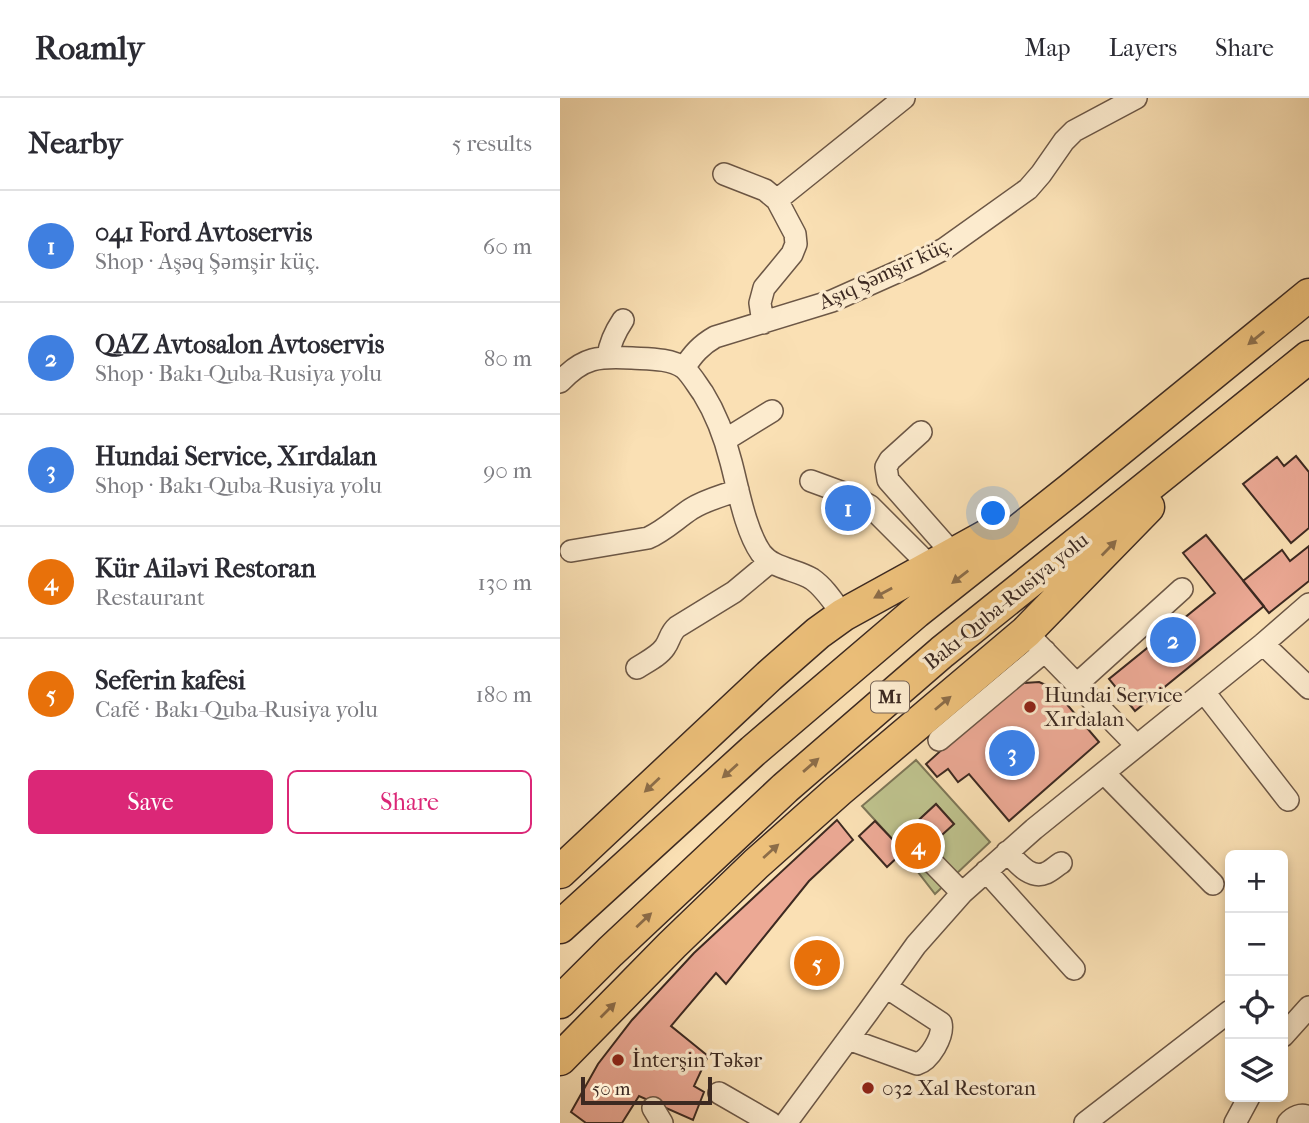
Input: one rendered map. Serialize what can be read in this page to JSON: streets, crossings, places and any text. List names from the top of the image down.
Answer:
{
  "streets": {
    "highway": ["Bakı-Quba-Rusiya yolu", "M1"],
    "street": ["Aşıq Şəmşir küç."]
  },
  "places": ["Hundai Service Xırdalan", "İnterşin Təkər", "032 Xal Restoran"],
  "scale_bar": "50 m",
  "page": {
    "header": "Roamly",
    "nav": ["Map", "Layers", "Share"],
    "heading": ["Nearby", "5 results"],
    "list": [
      {
        "mark": "1",
        "name": "041 Ford Avtoservis",
        "note": "Shop · Aşəq Şəmşir küç.",
        "value": "60 m"
      },
      {
        "mark": "2",
        "name": "QAZ Avtosalon Avtoservis",
        "note": "Shop · Bakı-Quba-Rusiya yolu",
        "value": "80 m"
      },
      {
        "mark": "3",
        "name": "Hundai Service, Xırdalan",
        "note": "Shop · Bakı-Quba-Rusiya yolu",
        "value": "90 m"
      },
      {
        "mark": "4",
        "name": "Kür Ailəvi Restoran",
        "note": "Restaurant",
        "value": "130 m"
      },
      {
        "mark": "5",
        "name": "Seferin kafesi",
        "note": "Café · Bakı-Quba-Rusiya yolu",
        "value": "180 m"
      }
    ],
    "pins": [
      "1",
      "2",
      "3",
      "4",
      "5"
    ],
    "buttons": ["Save", "Share"],
    "map_buttons": ["+", "−"],
    "scale": "50 m"
  }
}
